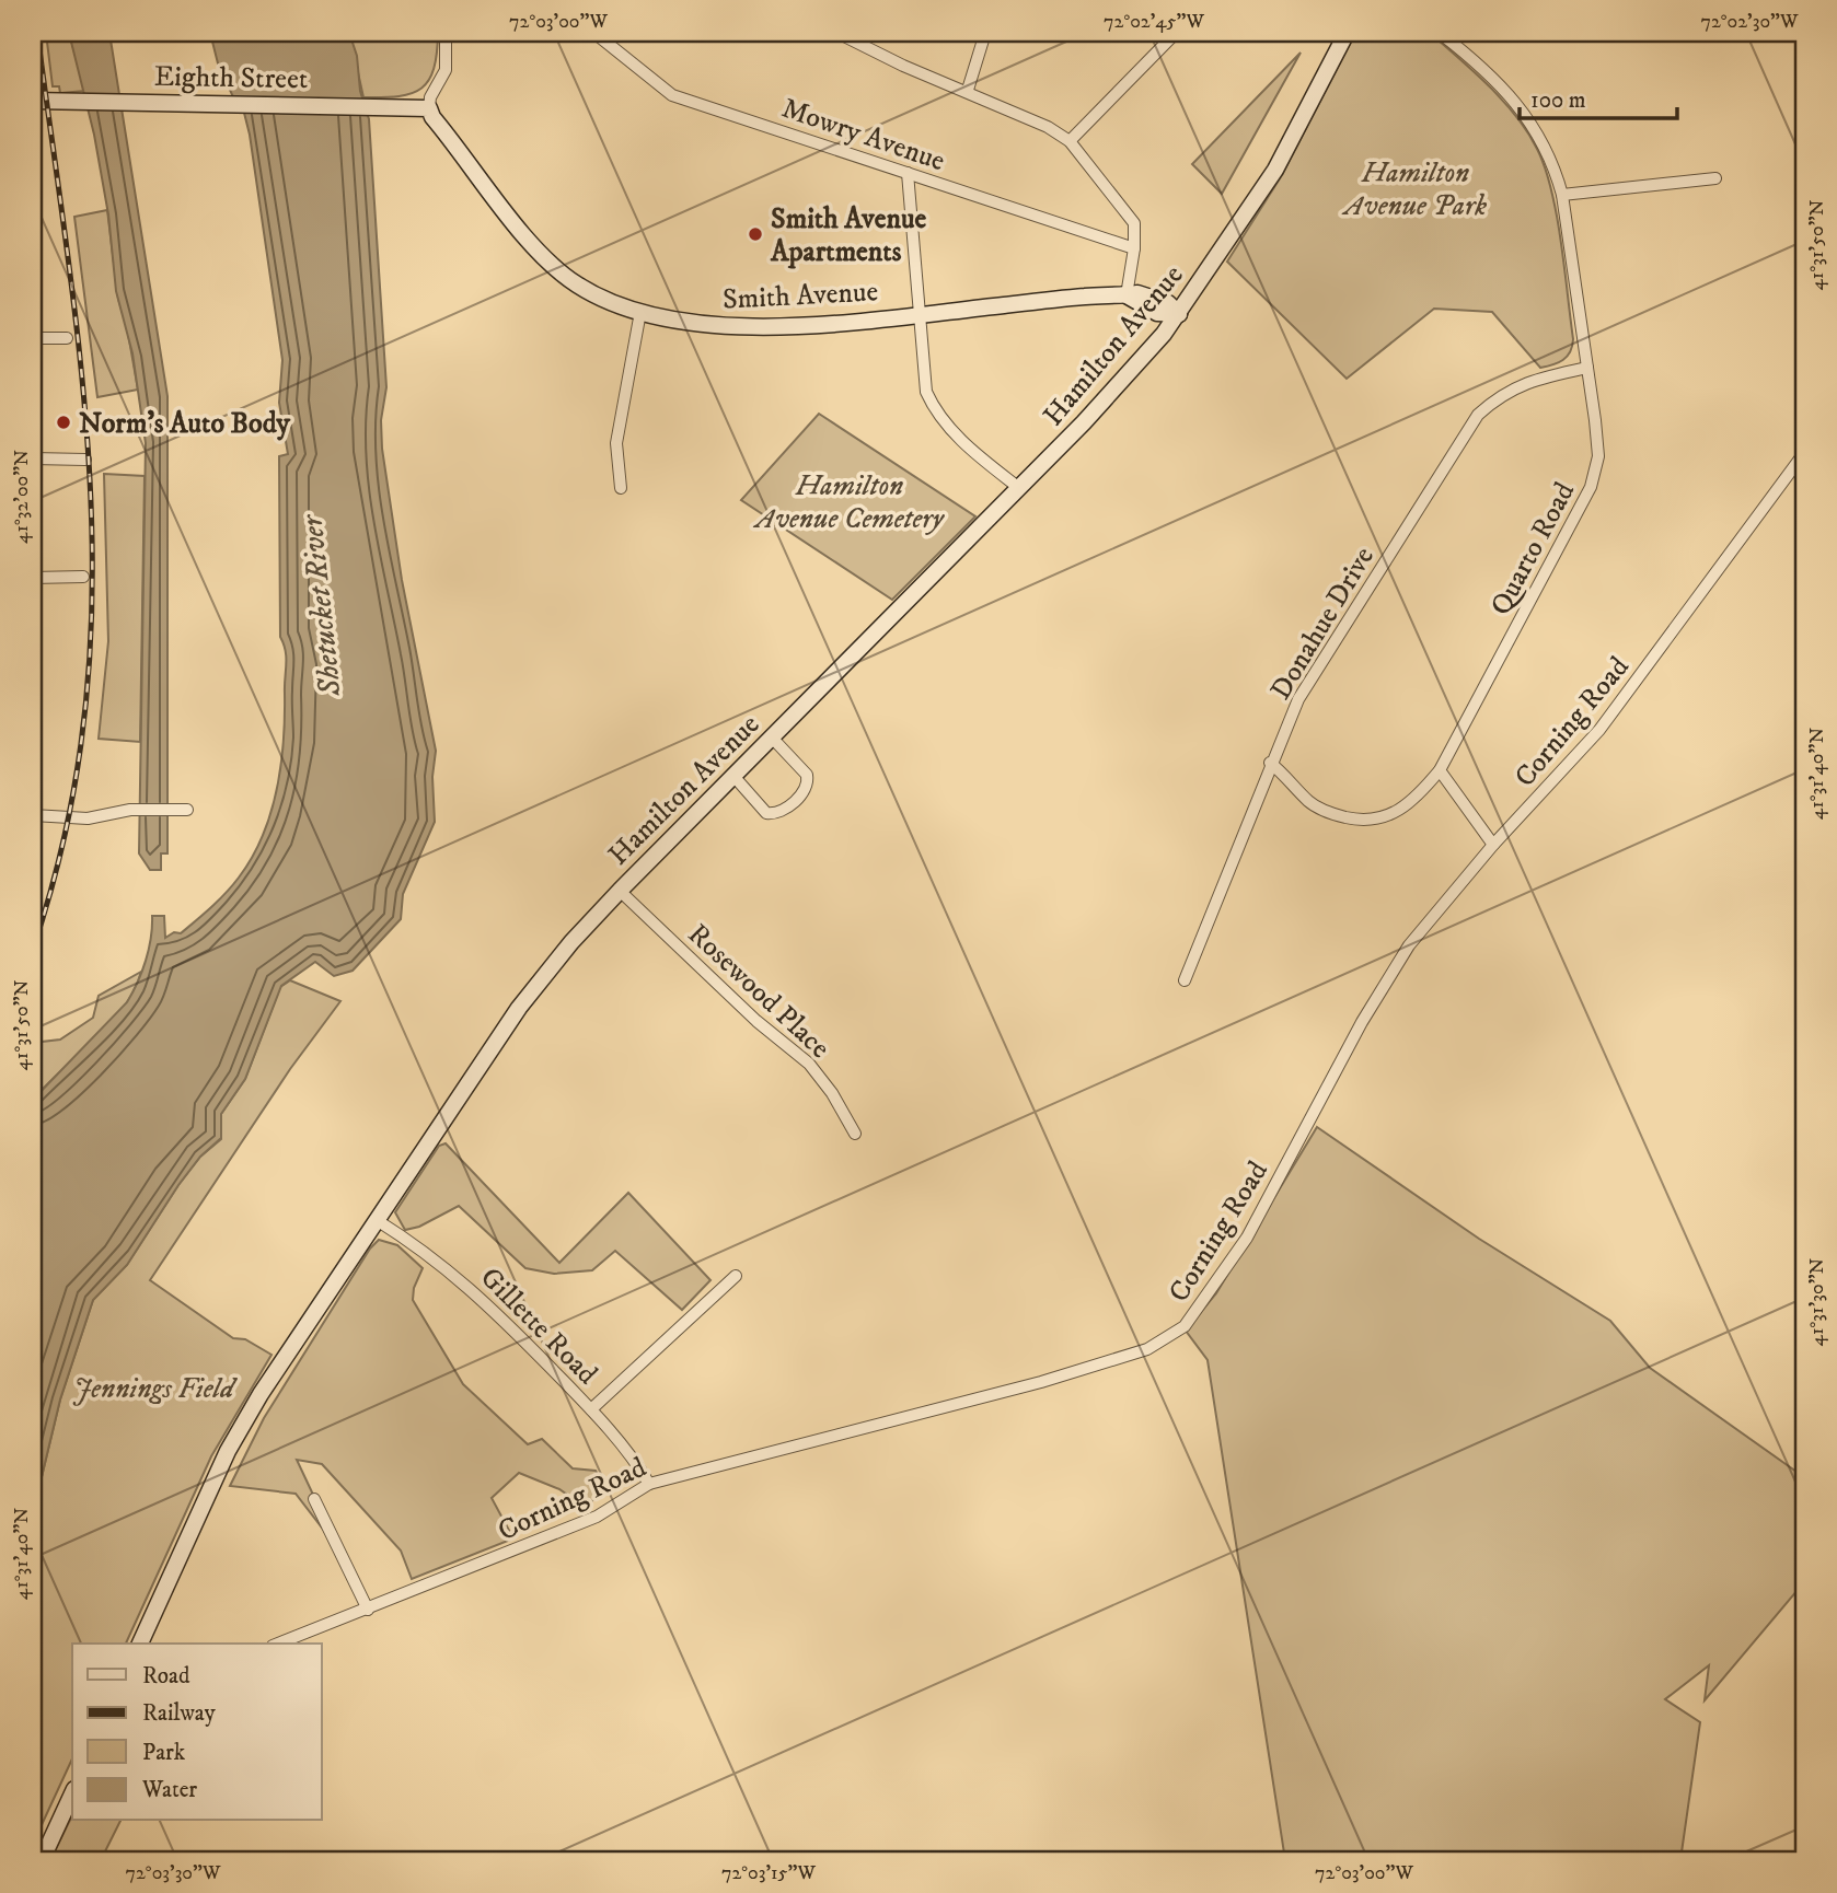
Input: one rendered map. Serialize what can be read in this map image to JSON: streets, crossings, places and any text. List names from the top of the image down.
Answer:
{
  "streets": {
    "main road": ["Eighth Street", "Smith Avenue", "Hamilton Avenue"],
    "street": [
      "Mowry Avenue",
      "Quarto Road",
      "Donahue Drive",
      "Corning Road",
      "Rosewood Place",
      "Gillette Road"
    ]
  },
  "crossings": [
    ["Eighth Street", "Smith Avenue"],
    ["Smith Avenue", "Hamilton Avenue"],
    ["Hamilton Avenue", "Rosewood Place"],
    ["Hamilton Avenue", "Gillette Road"],
    ["Quarto Road", "Donahue Drive"],
    ["Corning Road", "Gillette Road"]
  ],
  "water": ["Shetucket River"],
  "parks": ["Hamilton Avenue Park", "Hamilton Avenue Cemetery", "Jennings Field"],
  "places": ["Smith Avenue Apartments", "Norm's Auto Body"],
  "legend": [
    "Road",
    "Railway",
    "Park",
    "Water"
  ],
  "scale_bar": "100 m",
  "coordinates": [
    "72°03'00\"W",
    "72°02'45\"W",
    "72°02'30\"W",
    "41°31'50\"N",
    "41°32'00\"N",
    "41°31'40\"N",
    "41°31'30\"N",
    "72°03'30\"W",
    "72°03'15\"W"
  ]
}
